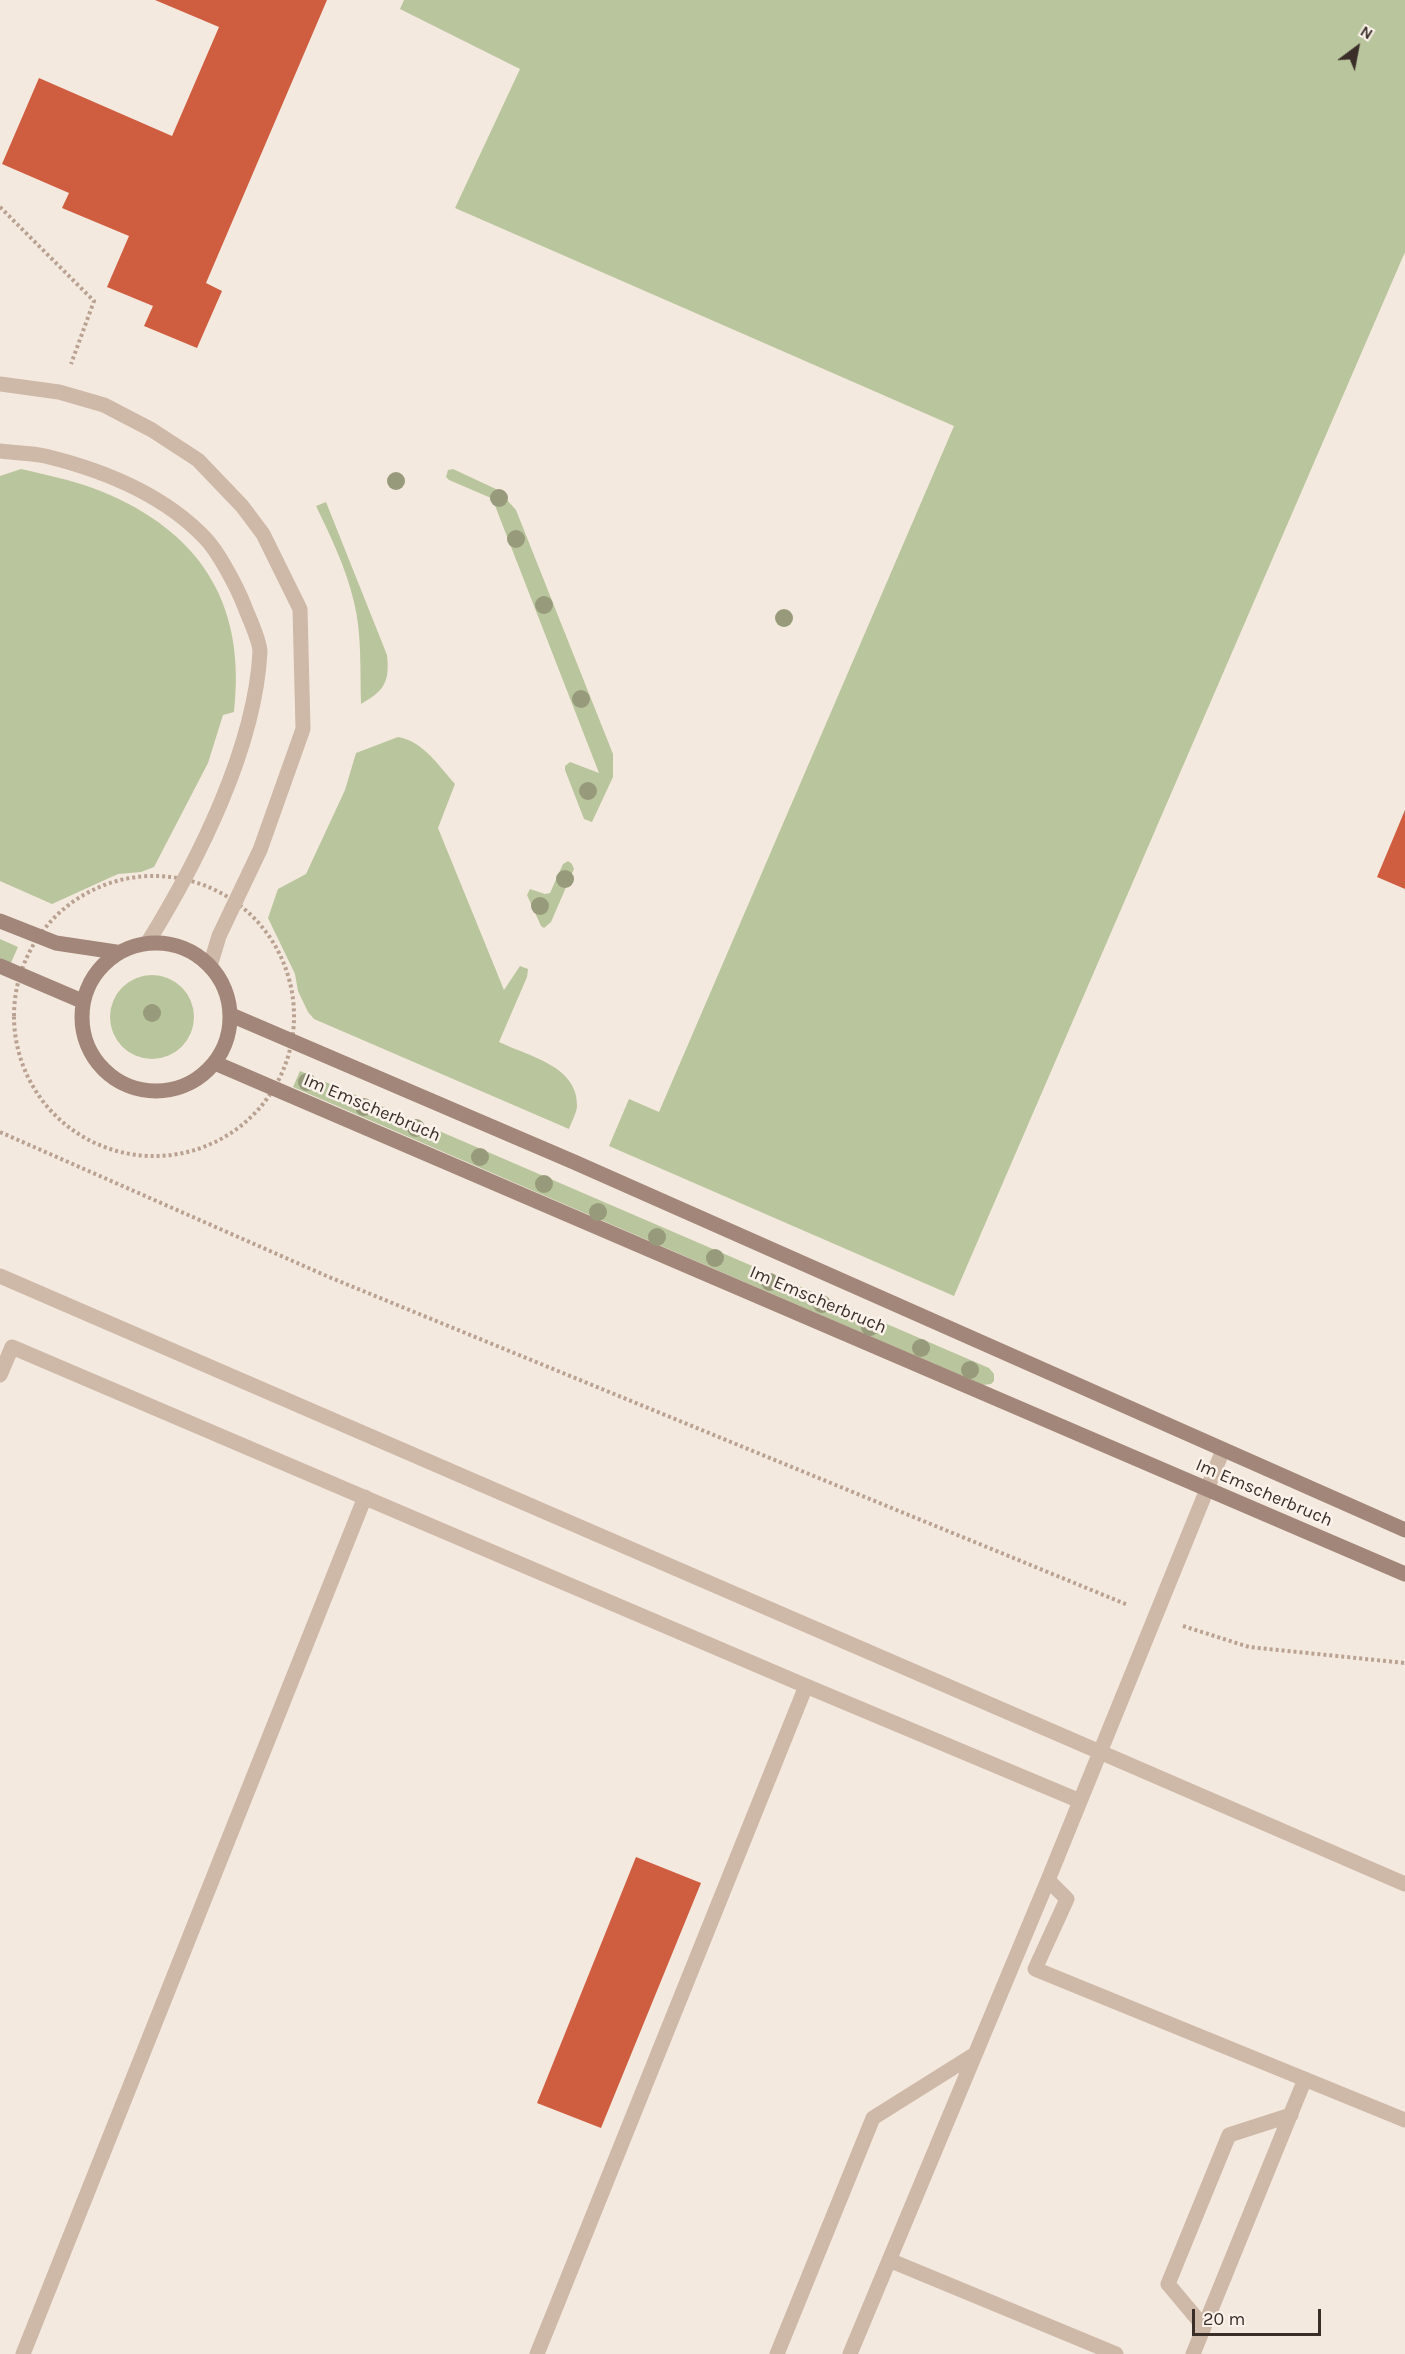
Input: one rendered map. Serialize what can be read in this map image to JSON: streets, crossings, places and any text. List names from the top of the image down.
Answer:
{
  "streets": {
    "main road": ["Im Emscherbruch"]
  },
  "scale_bar": "20 m",
  "north": "top right"
}
